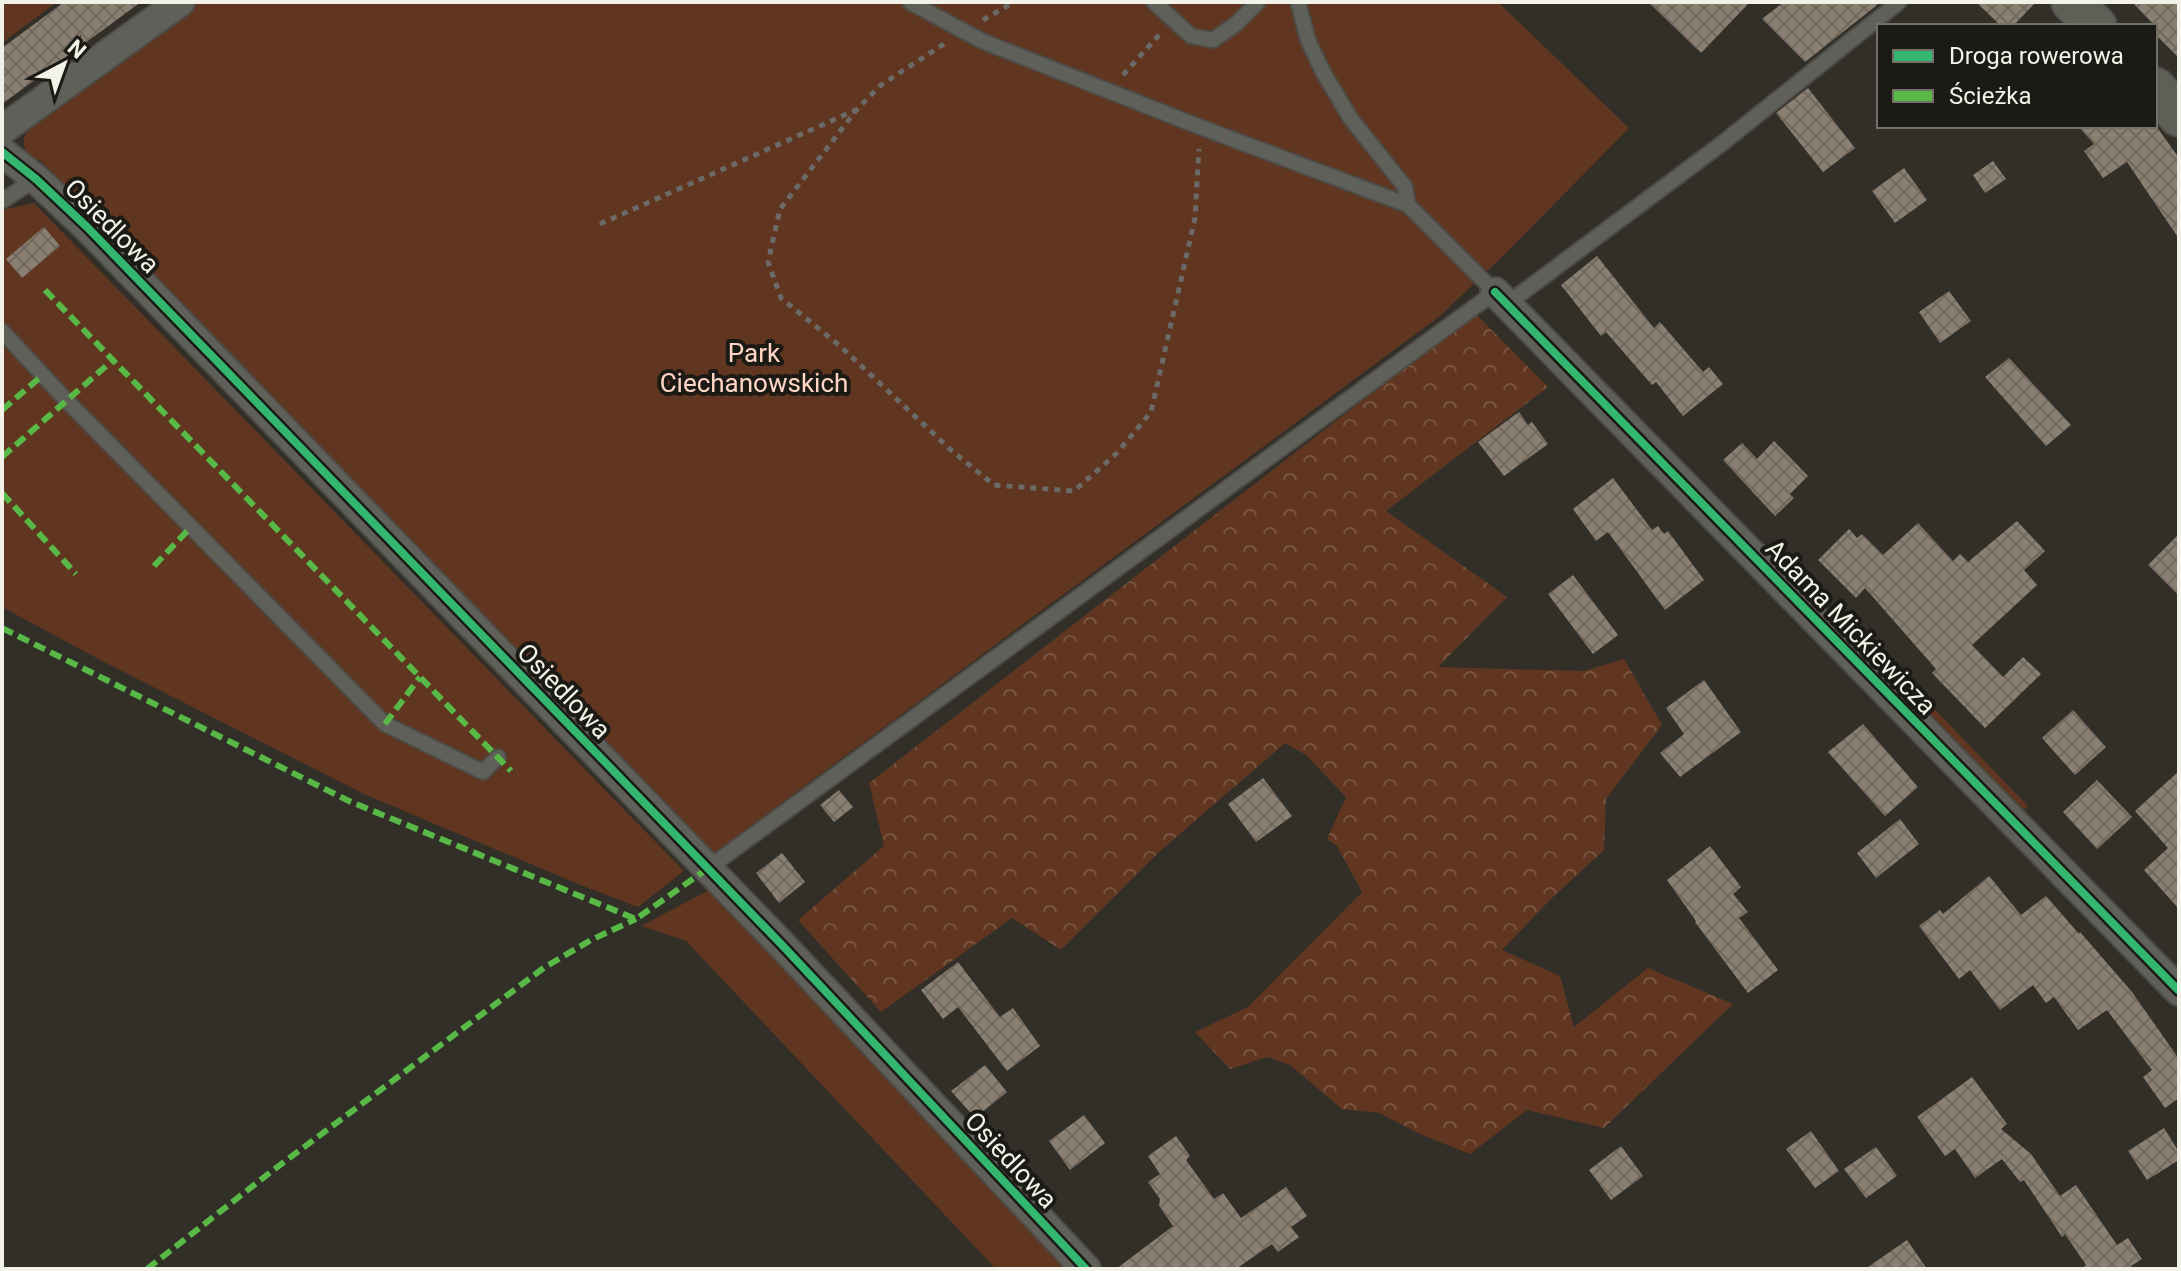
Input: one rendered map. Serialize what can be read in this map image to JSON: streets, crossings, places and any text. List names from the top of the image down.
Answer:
{
  "streets": {
    "street": ["Osiedlowa", "Adama Mickiewicza"]
  },
  "parks": ["Park Ciechanowskich"],
  "legend": ["Droga rowerowa", "Ścieżka"],
  "north": "top right"
}
